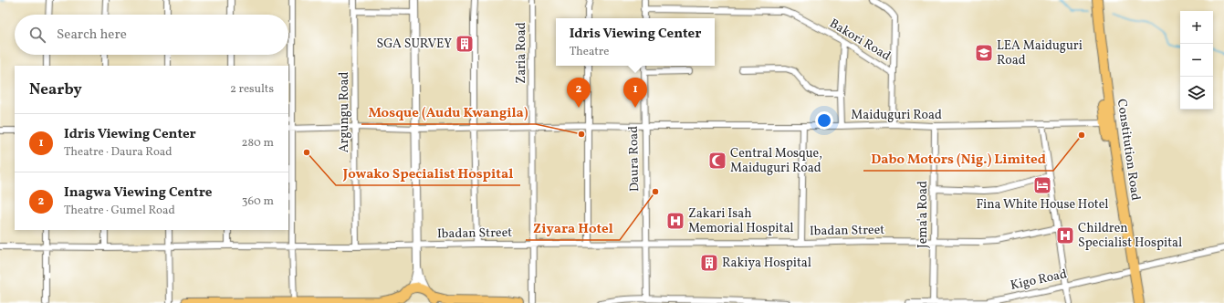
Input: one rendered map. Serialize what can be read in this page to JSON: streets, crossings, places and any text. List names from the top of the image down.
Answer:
{
  "streets": {
    "main road": ["Constitution Road"],
    "street": [
      "Bakori Road",
      "Zaria Road",
      "Argungu Road",
      "Maiduguri Road",
      "Daura Road",
      "Jema'a Road",
      "Ibadan Street",
      "Kigo Road"
    ]
  },
  "crossings": [
    ["Zaria Road", "Maiduguri Road"],
    ["Zaria Road", "Ibadan Street"],
    ["Argungu Road", "Maiduguri Road"],
    ["Argungu Road", "Ibadan Street"],
    ["Maiduguri Road", "Constitution Road"],
    ["Maiduguri Road", "Daura Road"],
    ["Maiduguri Road", "Jema'a Road"],
    ["Constitution Road", "Kigo Road"],
    ["Daura Road", "Ibadan Street"],
    ["Jema'a Road", "Ibadan Street"],
    ["Jema'a Road", "Kigo Road"]
  ],
  "places": {
    "building": ["SGA SURVEY", "Rakiya Hospital"],
    "school or university": ["LEA Maiduguri Road"],
    "other": [
      "Mosque (Audu Kwangila)",
      "Dabo Motors (Nig.) Limited",
      "Jowako Specialist Hospital",
      "Ziyara Hotel"
    ],
    "mosque": ["Central Mosque, Maiduguri Road"],
    "hotel": ["Fina White House Hotel"],
    "hospital": ["Zakari Isah Memorial Hospital", "Children Specialist Hospital"]
  },
  "page": {
    "map_buttons": ["+", "−"],
    "search": "Search here",
    "popup": ["Idris Viewing Center", "Theatre"],
    "heading": ["Nearby", "2 results"],
    "pins": ["1", "2"],
    "list": [
      {
        "mark": "1",
        "name": "Idris Viewing Center",
        "note": "Theatre · Daura Road",
        "value": "280 m"
      },
      {
        "mark": "2",
        "name": "Inagwa Viewing Centre",
        "note": "Theatre · Gumel Road",
        "value": "360 m"
      }
    ]
  }
}
